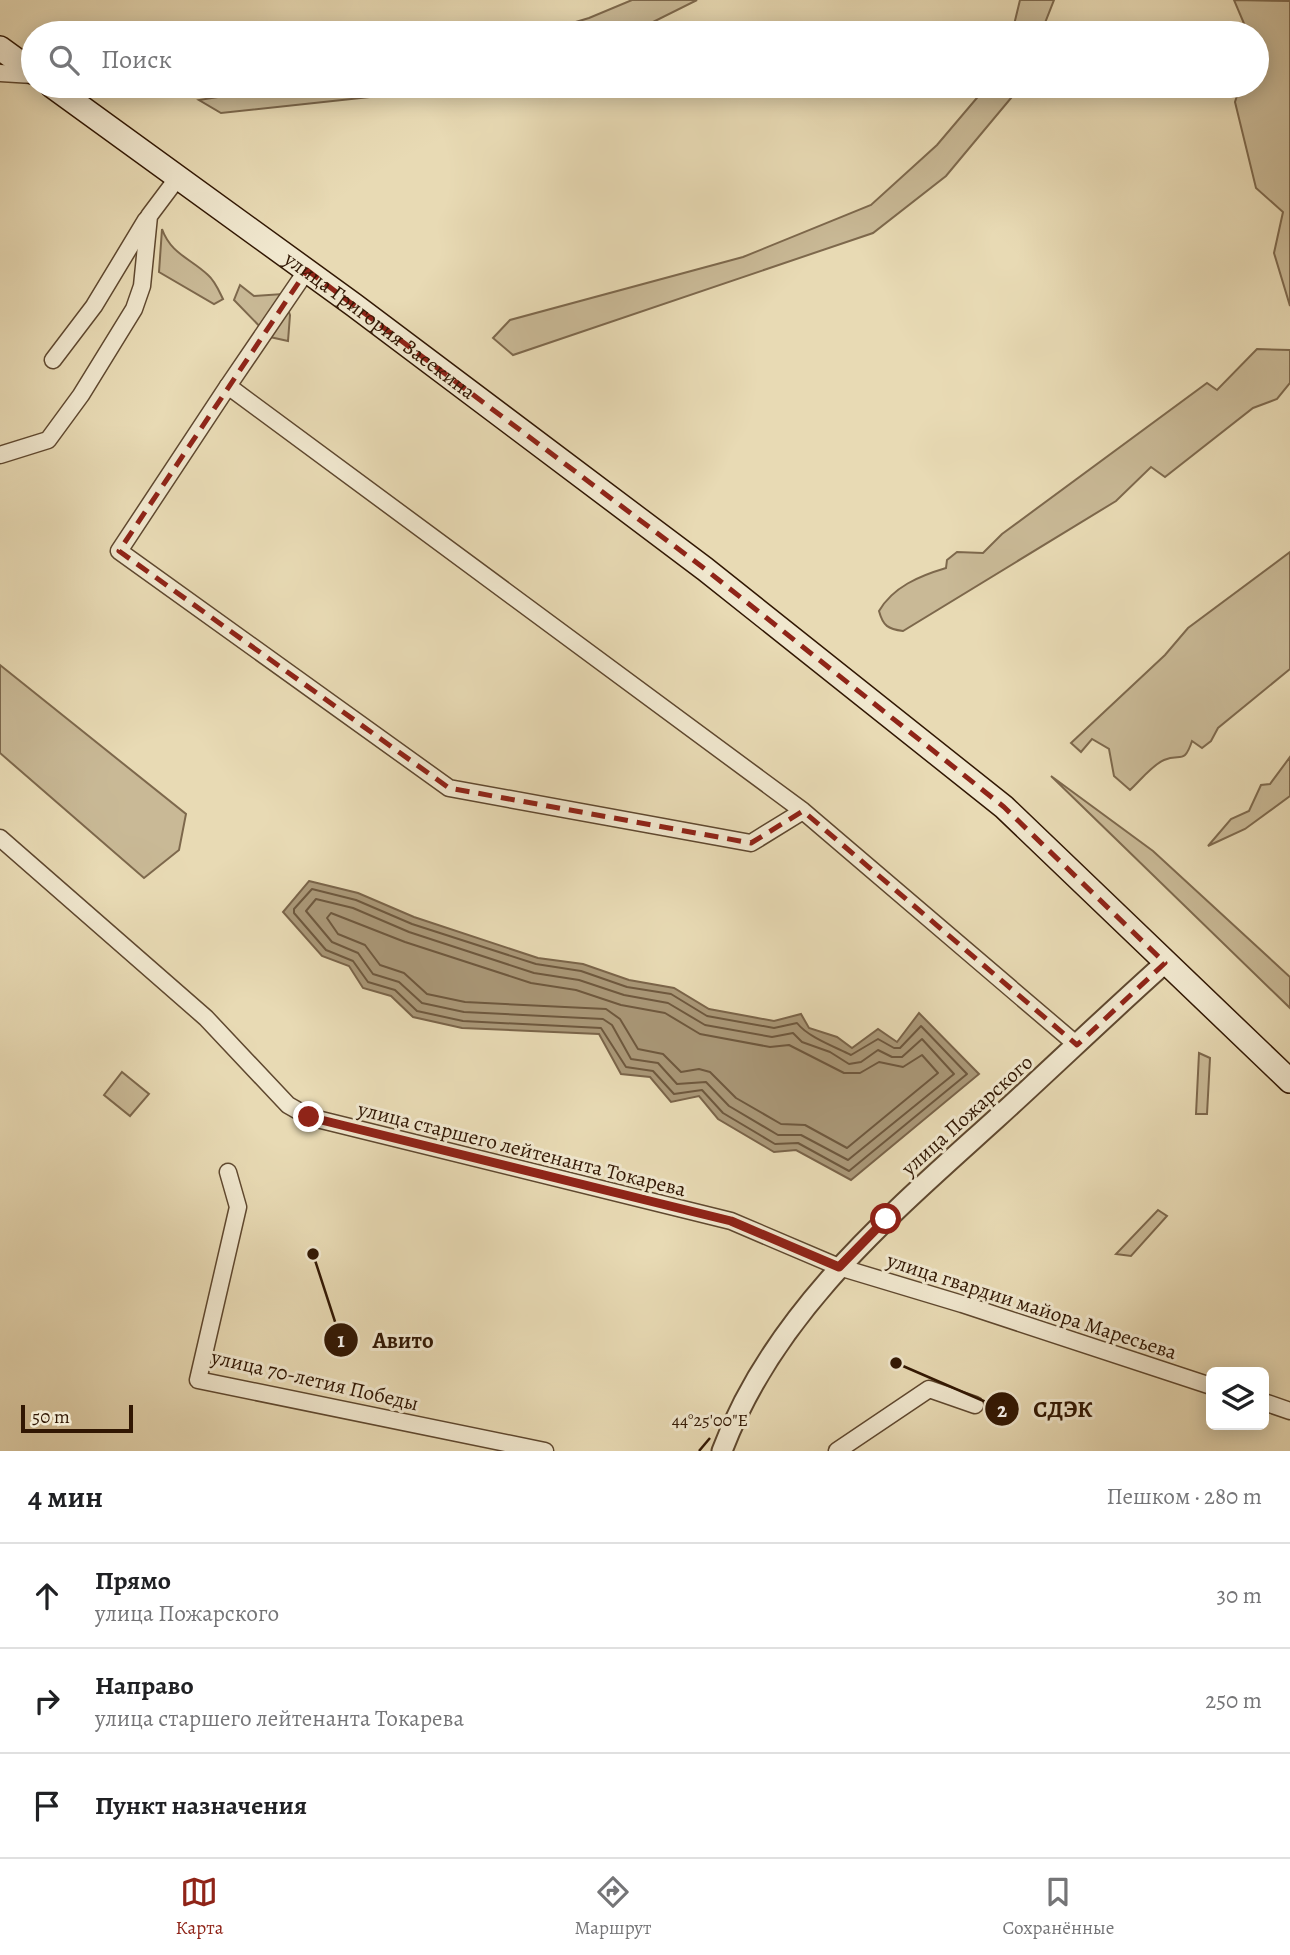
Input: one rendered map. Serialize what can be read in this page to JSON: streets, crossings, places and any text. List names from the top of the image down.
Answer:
{
  "streets": {
    "main road": ["улица Григория Засекина"],
    "street": [
      "улица Пожарского",
      "улица старшего лейтенанта Токарева",
      "улица гвардии майора Маресьева",
      "улица 70-летия Победы"
    ]
  },
  "crossings": [
    ["улица Григория Засекина", "улица Пожарского"],
    ["улица Пожарского", "улица старшего лейтенанта Токарева"],
    ["улица Пожарского", "улица гвардии майора Маресьева"],
    ["улица старшего лейтенанта Токарева", "улица гвардии майора Маресьева"]
  ],
  "places": ["Авито", "СДЭК"],
  "scale_bar": "50 m",
  "page": {
    "search": "Поиск",
    "scale": "50 m",
    "heading": ["4 мин", "Пешком · 280 m"],
    "list": [
      ["Прямо", "улица Пожарского", "30 m"],
      ["Направо", "улица старшего лейтенанта Токарева", "250 m"],
      "Пункт назначения"
    ],
    "nav": ["Карта", "Маршрут", "Сохранённые"]
  },
  "coordinates": ["44°25'00\"E"]
}
